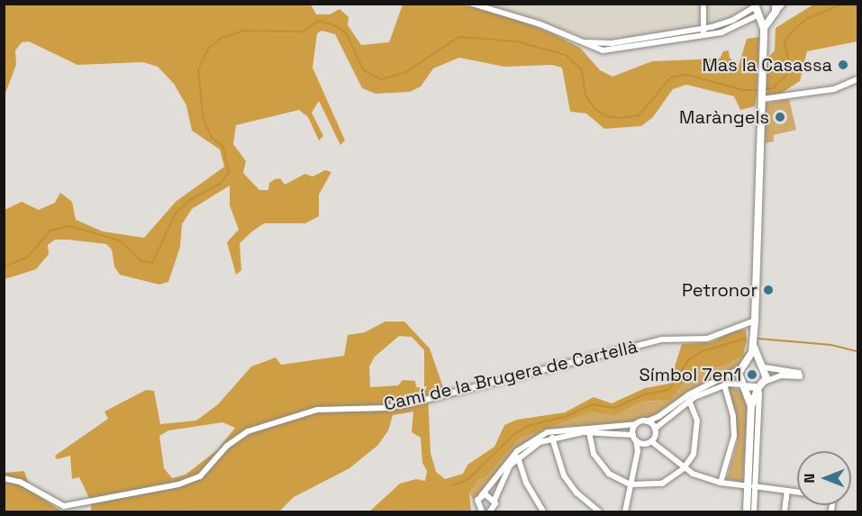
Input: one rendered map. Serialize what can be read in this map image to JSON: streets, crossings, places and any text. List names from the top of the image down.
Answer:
{
  "streets": {
    "street": ["Camí de la Brugera de Cartellà"]
  },
  "places": [
    "Mas la Casassa",
    "Maràngels",
    "Petronor",
    "Símbol 7en1"
  ],
  "north": "left"
}
